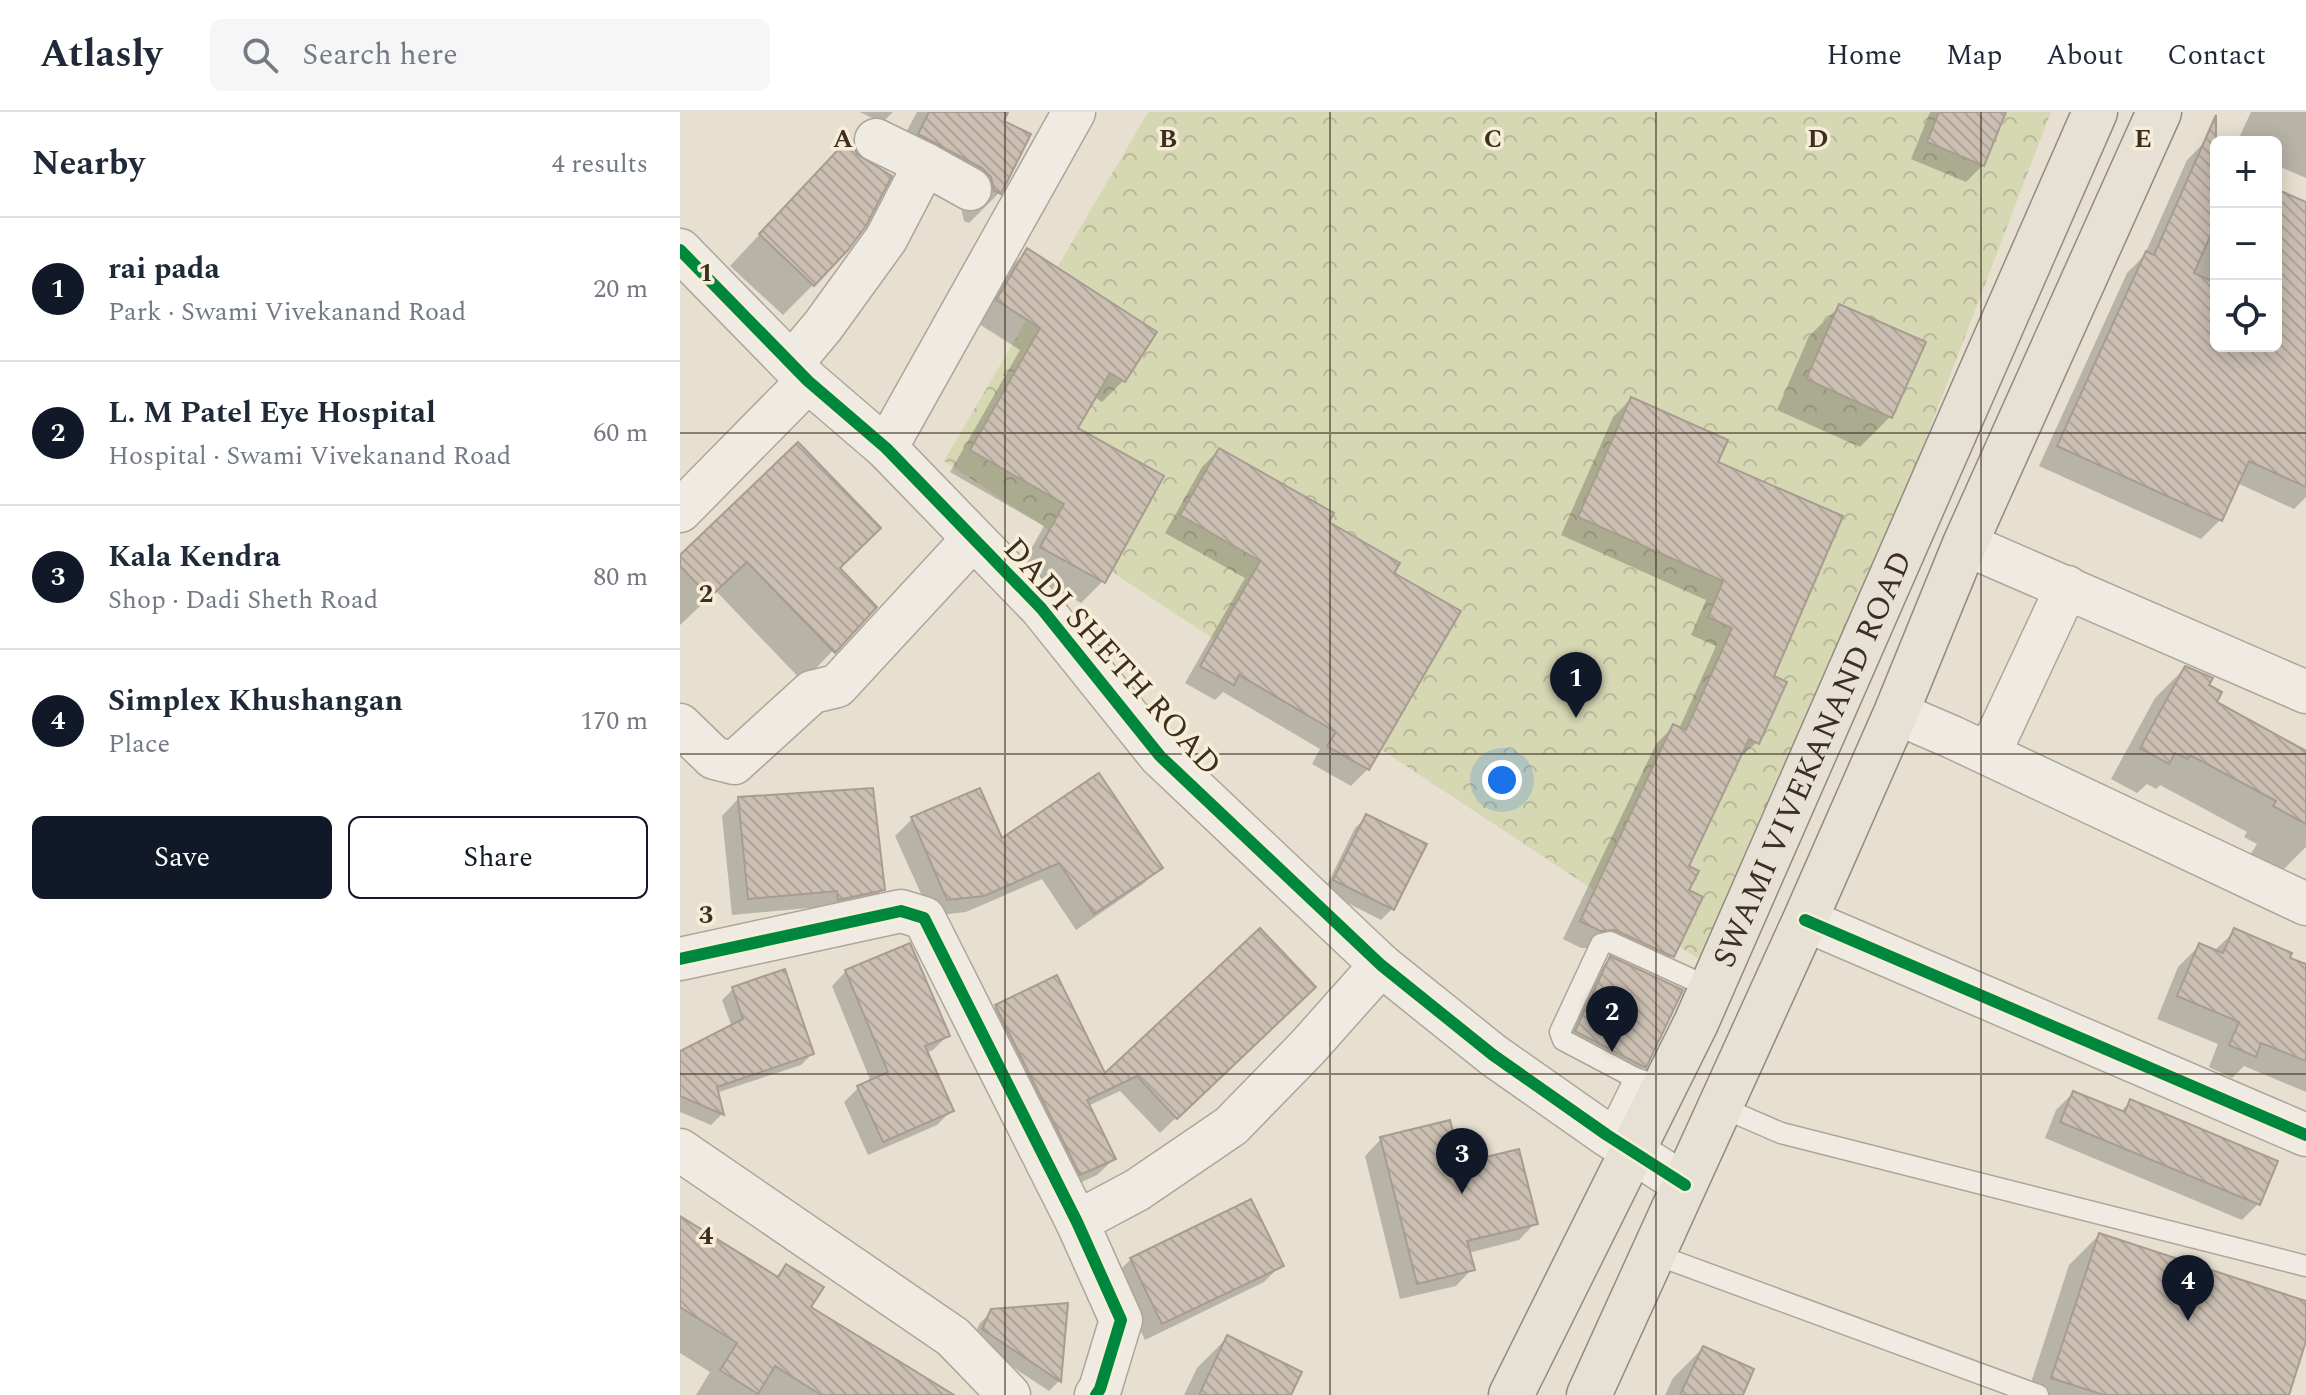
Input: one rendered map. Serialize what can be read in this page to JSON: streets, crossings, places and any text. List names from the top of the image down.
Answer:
{
  "streets": {
    "main road": ["SWAMI VIVEKANAND ROAD"],
    "street": ["DADI SHETH ROAD"]
  },
  "crossings": [
    ["DADI SHETH ROAD", "SWAMI VIVEKANAND ROAD"]
  ],
  "page": {
    "header": "Atlasly",
    "search": "Search here",
    "nav": [
      "Home",
      "Map",
      "About",
      "Contact"
    ],
    "heading": ["Nearby", "4 results"],
    "map_buttons": ["+", "−"],
    "list": [
      {
        "mark": "1",
        "name": "rai pada",
        "note": "Park · Swami Vivekanand Road",
        "value": "20 m"
      },
      {
        "mark": "2",
        "name": "L. M Patel Eye Hospital",
        "note": "Hospital · Swami Vivekanand Road",
        "value": "60 m"
      },
      {
        "mark": "3",
        "name": "Kala Kendra",
        "note": "Shop · Dadi Sheth Road",
        "value": "80 m"
      },
      {
        "mark": "4",
        "name": "Simplex Khushangan",
        "note": "Place",
        "value": "170 m"
      }
    ],
    "pins": [
      "1",
      "2",
      "3",
      "4"
    ],
    "buttons": ["Save", "Share"]
  },
  "grid": {
    "columns": [
      "A",
      "B",
      "C",
      "D",
      "E"
    ],
    "rows": [
      "1",
      "2",
      "3",
      "4"
    ]
  }
}
